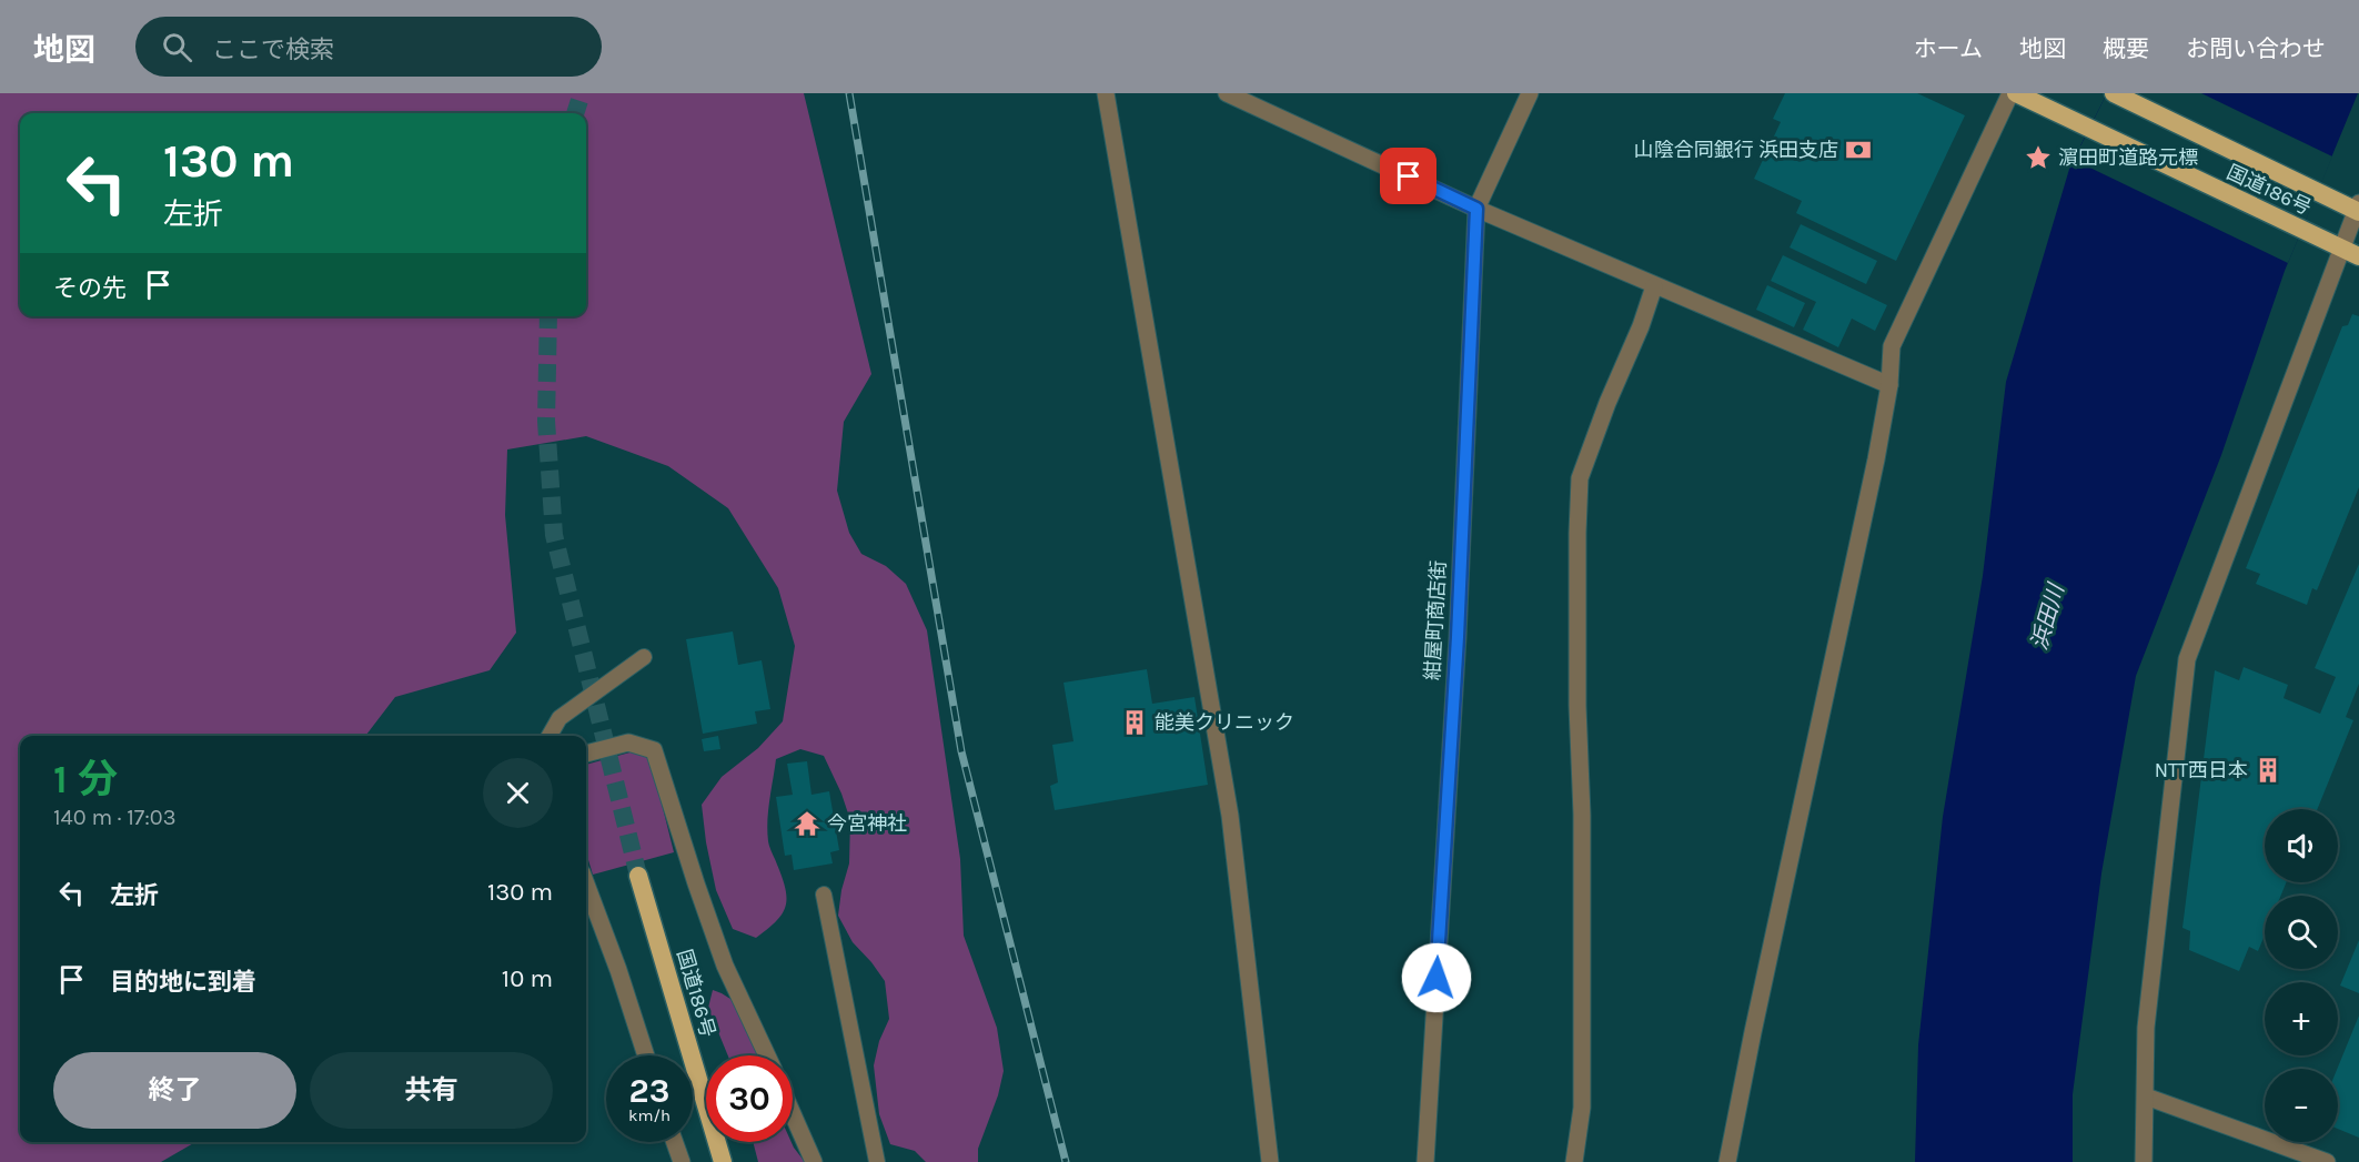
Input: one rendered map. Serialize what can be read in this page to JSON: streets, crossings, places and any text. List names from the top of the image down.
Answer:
{
  "streets": {
    "highway": ["国道186号"],
    "street": ["紺屋町商店街"]
  },
  "water": ["浜田川"],
  "places": {
    "bank": ["山陰合同銀行 浜田支店"],
    "place": ["濵田町道路元標"],
    "building": ["能美クリニック", "NTT西日本"],
    "temple": ["今宮神社"]
  },
  "page": {
    "header": "地図",
    "search": "ここで検索",
    "nav": [
      "ホーム",
      "地図",
      "概要",
      "お問い合わせ"
    ],
    "turn": ["130 m", "左折"],
    "then": "その先",
    "heading": ["1 分", "140 m · 17:03"],
    "map_buttons": ["+", "−"],
    "list": [
      {
        "name": "左折",
        "value": "130 m"
      },
      {
        "name": "目的地に到着",
        "value": "10 m"
      }
    ],
    "buttons": ["終了", "共有"],
    "speed": "23 km/h",
    "limit": "30"
  }
}
